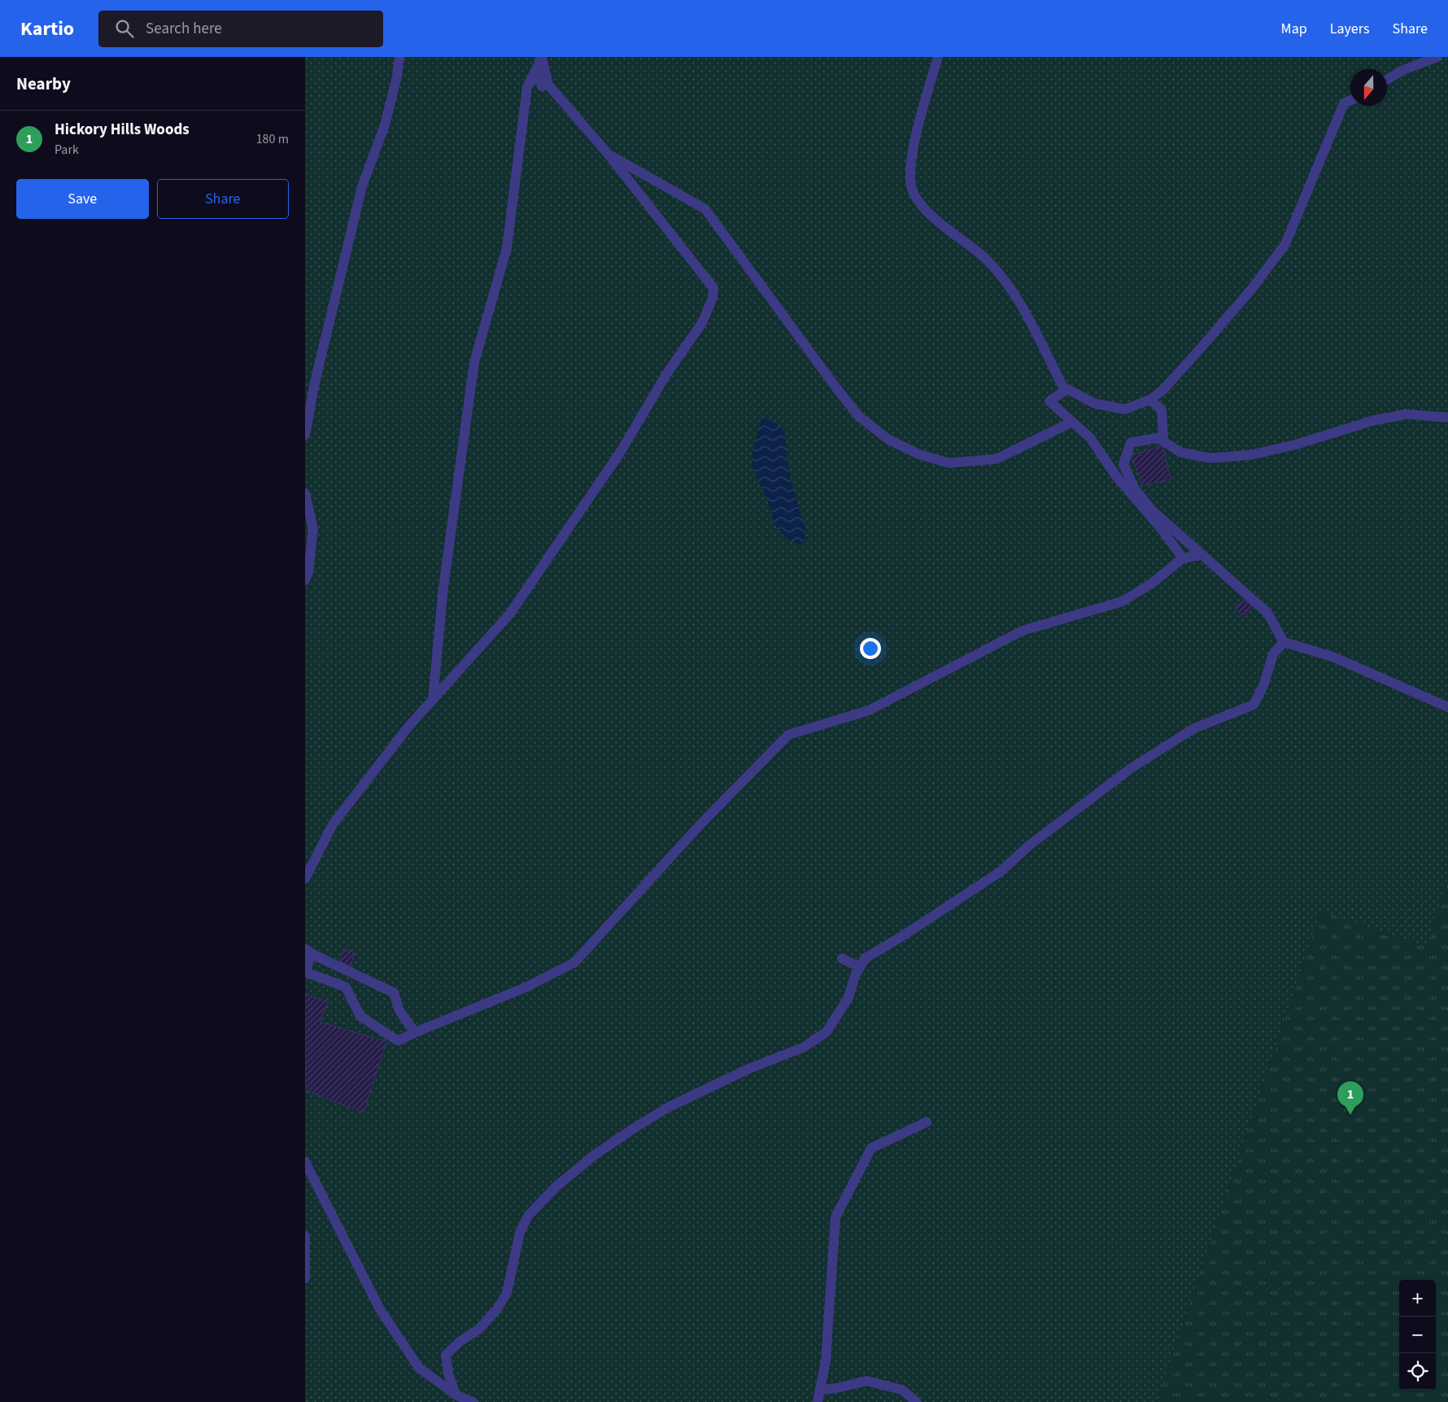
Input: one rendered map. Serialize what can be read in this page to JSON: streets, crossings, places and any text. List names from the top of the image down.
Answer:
{
  "north": "bottom",
  "page": {
    "header": "Kartio",
    "search": "Search here",
    "nav": ["Map", "Layers", "Share"],
    "heading": "Nearby",
    "list": [
      {
        "mark": "1",
        "name": "Hickory Hills Woods",
        "note": "Park",
        "value": "180 m"
      }
    ],
    "buttons": ["Save", "Share"],
    "pins": "1",
    "map_buttons": ["+", "−"]
  }
}
